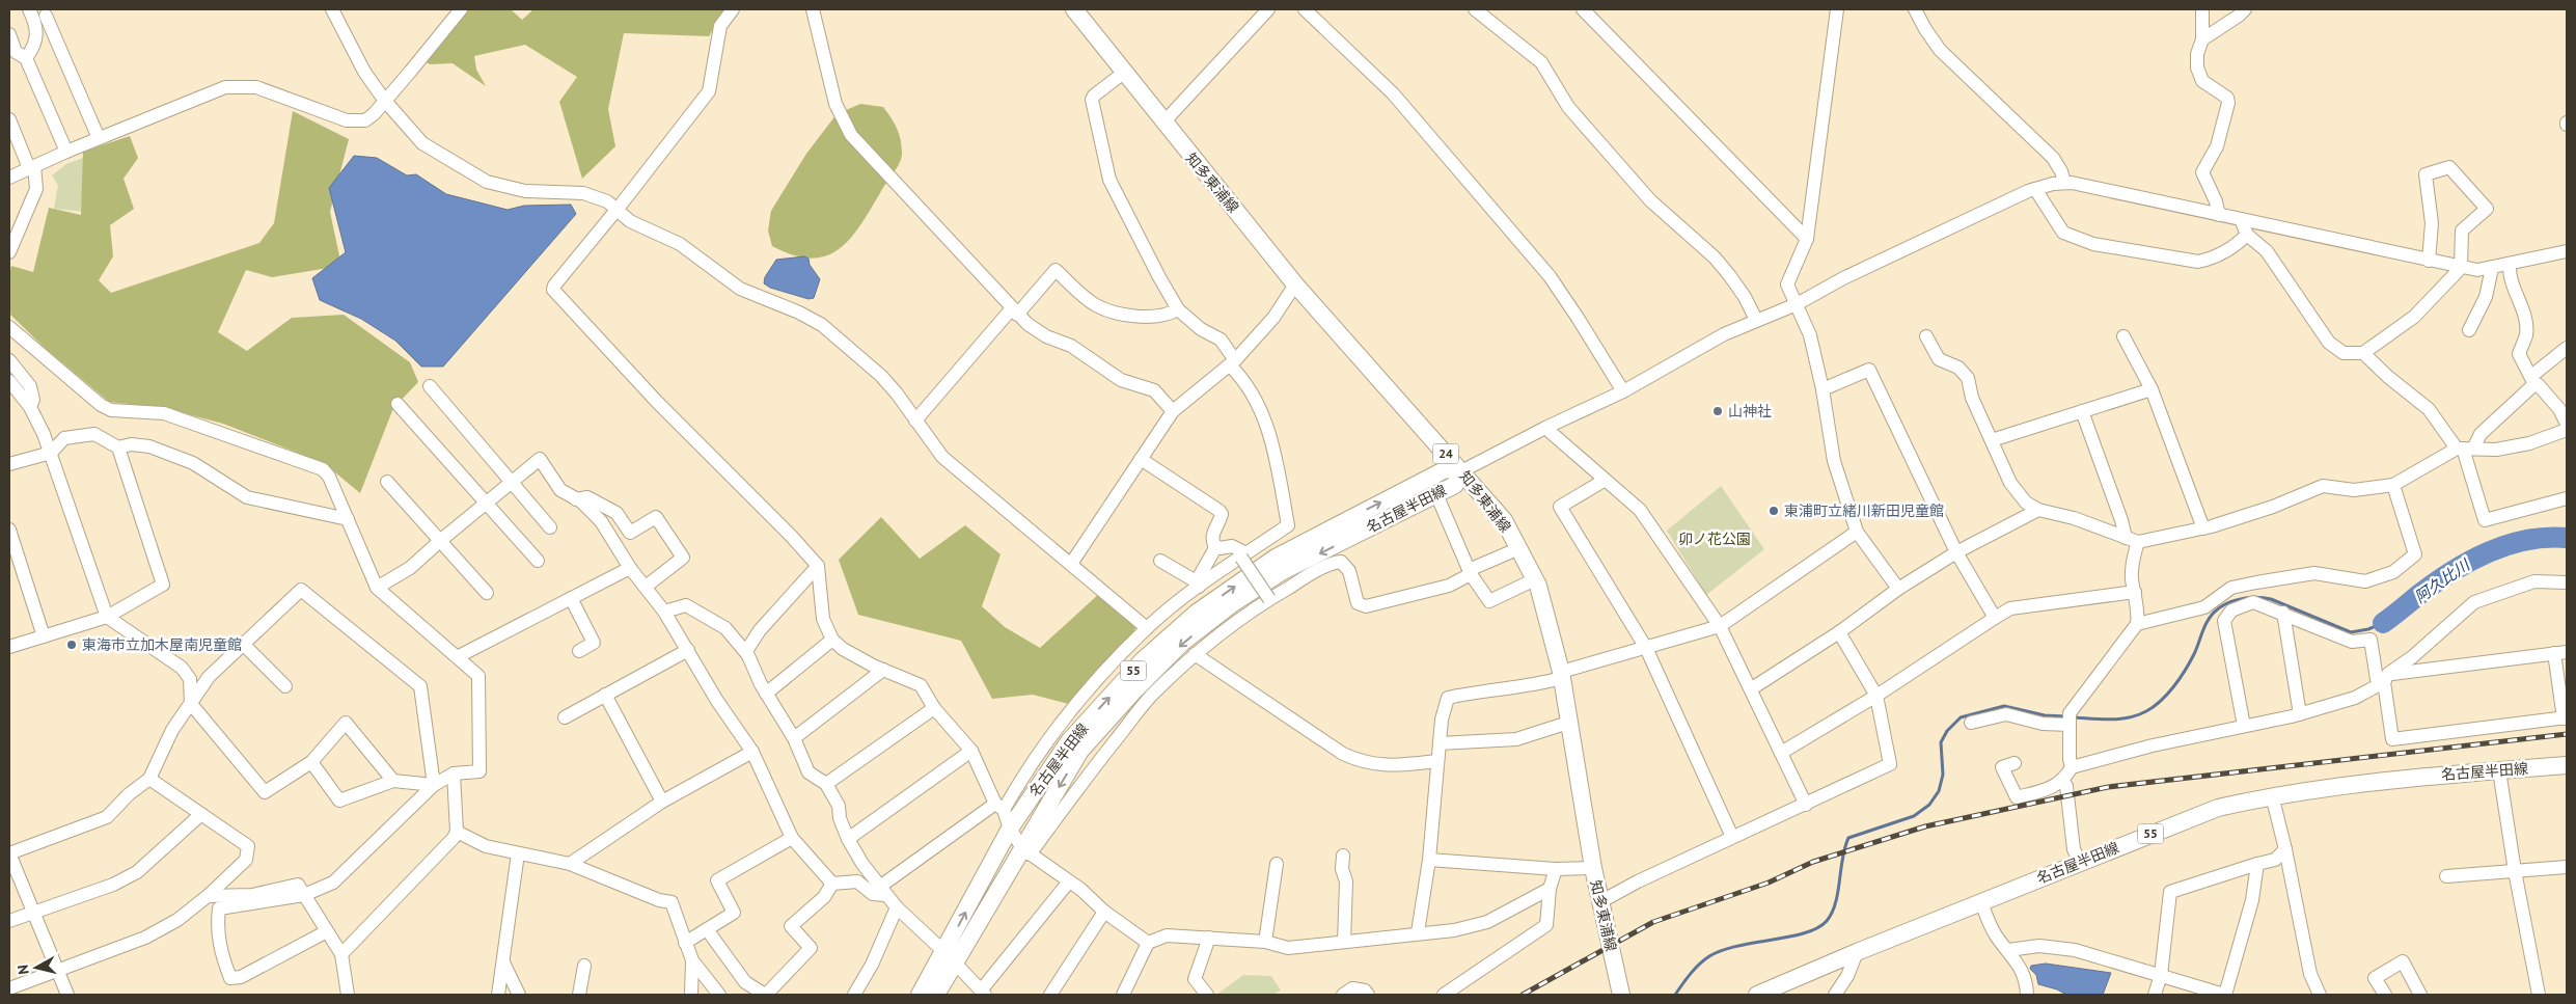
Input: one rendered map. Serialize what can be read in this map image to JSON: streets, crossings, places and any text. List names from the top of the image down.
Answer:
{
  "streets": {
    "main road": [
      "知多東浦線",
      "24",
      "名古屋半田線",
      "55"
    ]
  },
  "crossings": [
    ["知多東浦線", "名古屋半田線"]
  ],
  "water": ["阿久比川"],
  "parks": ["卯ノ花公園"],
  "places": ["山神社", "東浦町立緒川新田児童館", "東海市立加木屋南児童館"],
  "north": "left"
}
